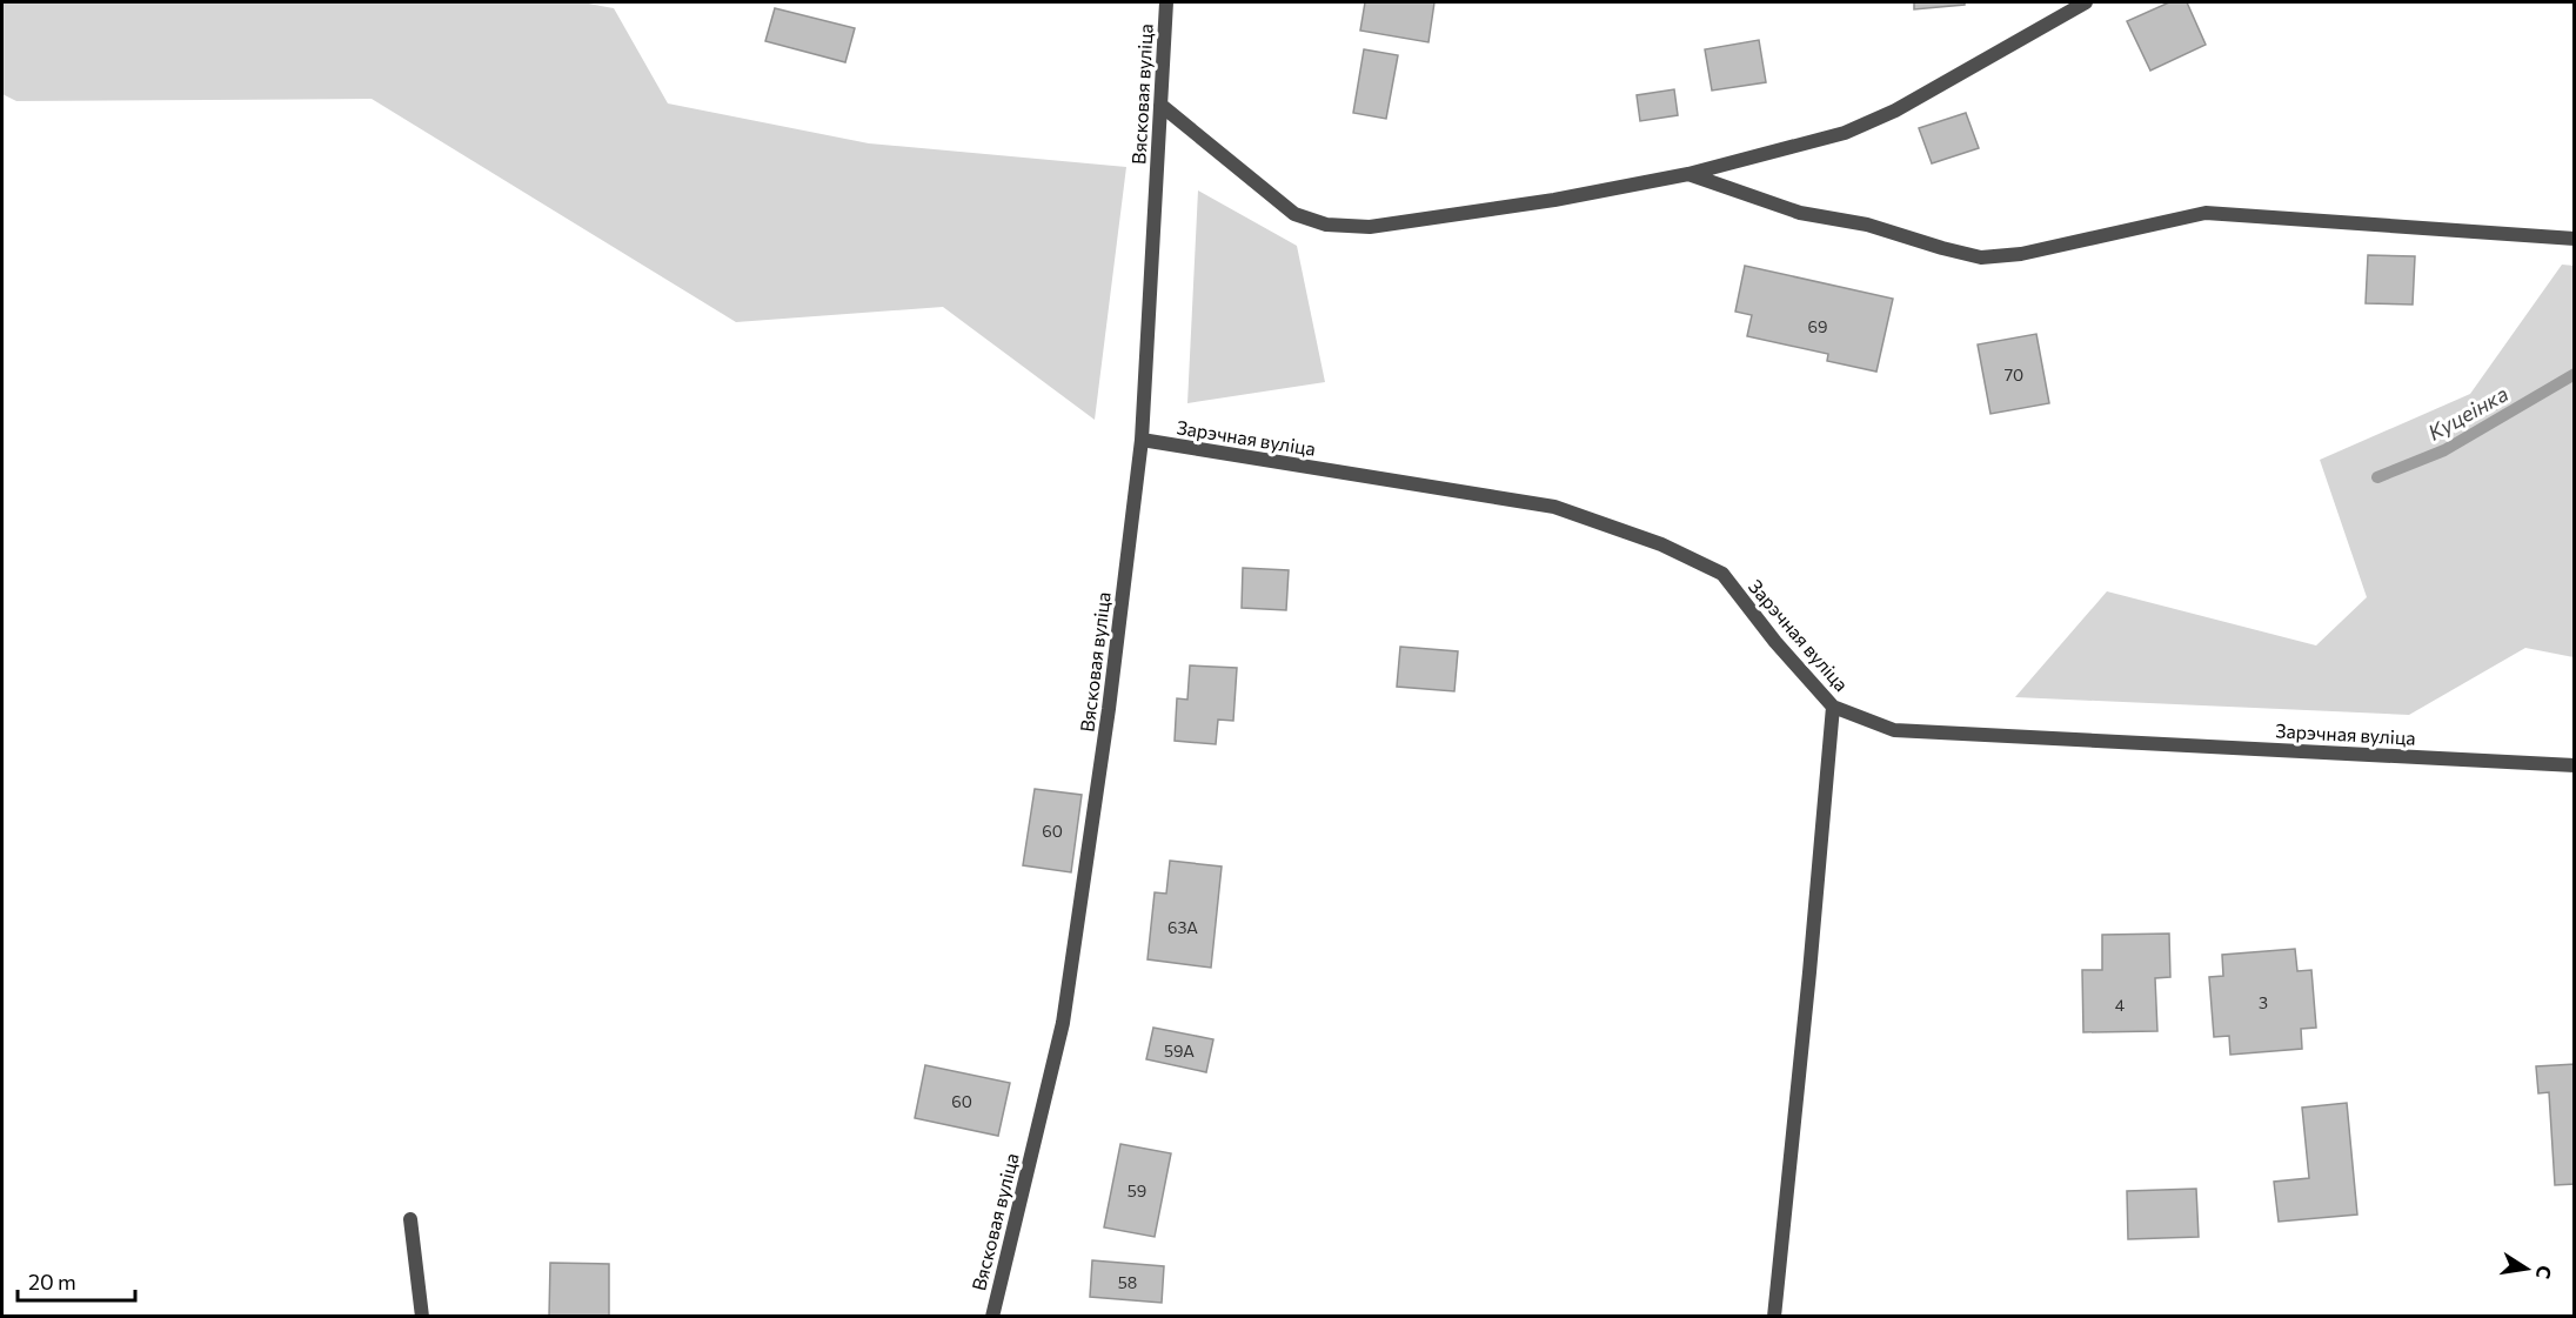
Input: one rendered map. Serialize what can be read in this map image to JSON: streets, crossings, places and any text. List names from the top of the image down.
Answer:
{
  "streets": {
    "street": ["Вясковая вуліца", "Зарэчная вуліца"]
  },
  "crossings": [
    ["Вясковая вуліца", "Зарэчная вуліца"]
  ],
  "water": ["Куцеінка"],
  "house_numbers": [
    "69",
    "70",
    "60",
    "63А",
    "3",
    "4",
    "59А",
    "60",
    "59",
    "58"
  ],
  "scale_bar": "20 m",
  "north": "right"
}
